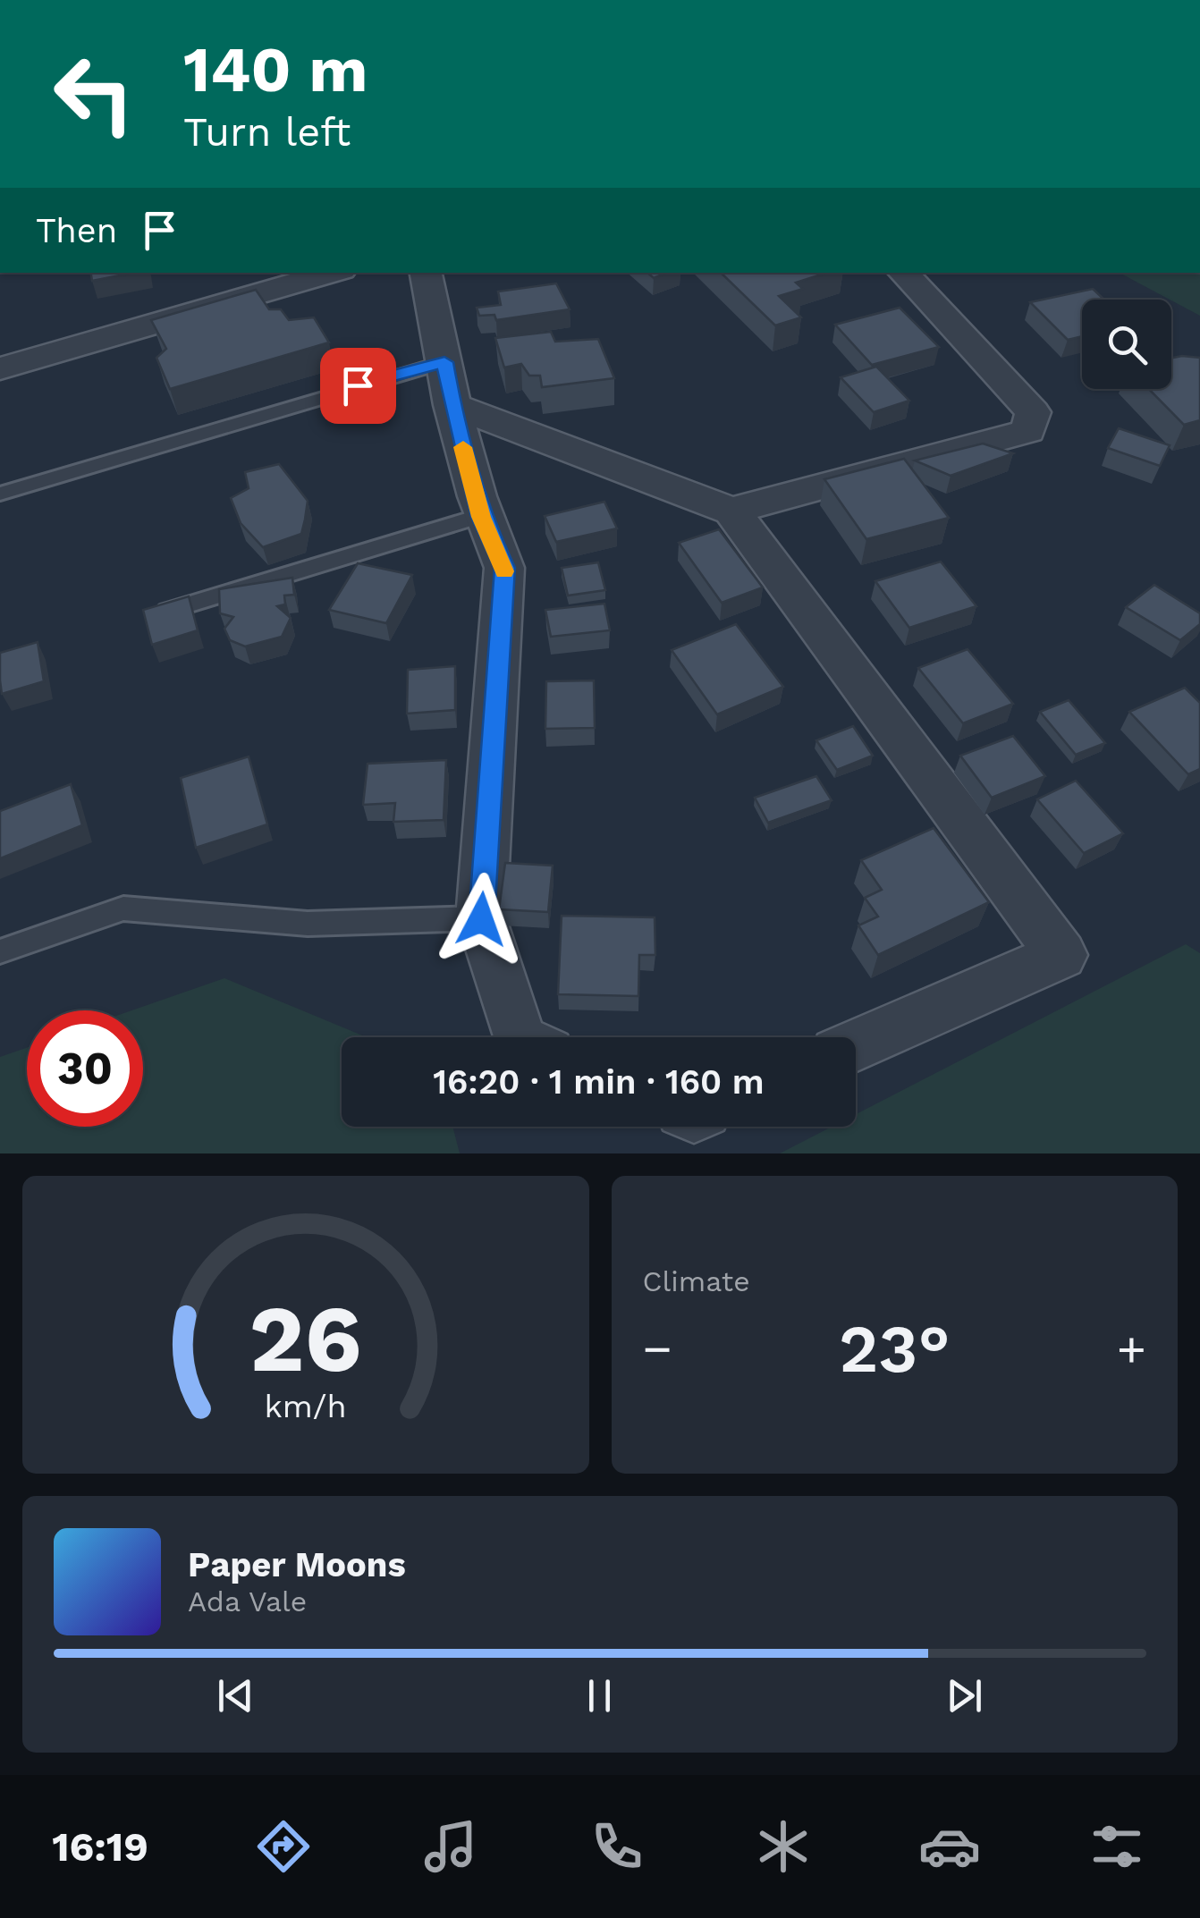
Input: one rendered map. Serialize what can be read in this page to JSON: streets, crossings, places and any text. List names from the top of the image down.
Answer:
{
  "page": {
    "turn": ["140 m", "Turn left"],
    "then": "Then",
    "limit": "30",
    "trip": "16:20 · 1 min · 160 m",
    "tile": "Climate",
    "heat": ["−", "23°", "+"],
    "song": ["Paper Moons", "Ada Vale"],
    "tabs": "16:19",
    "gauge": ["26", "km/h"]
  }
}
